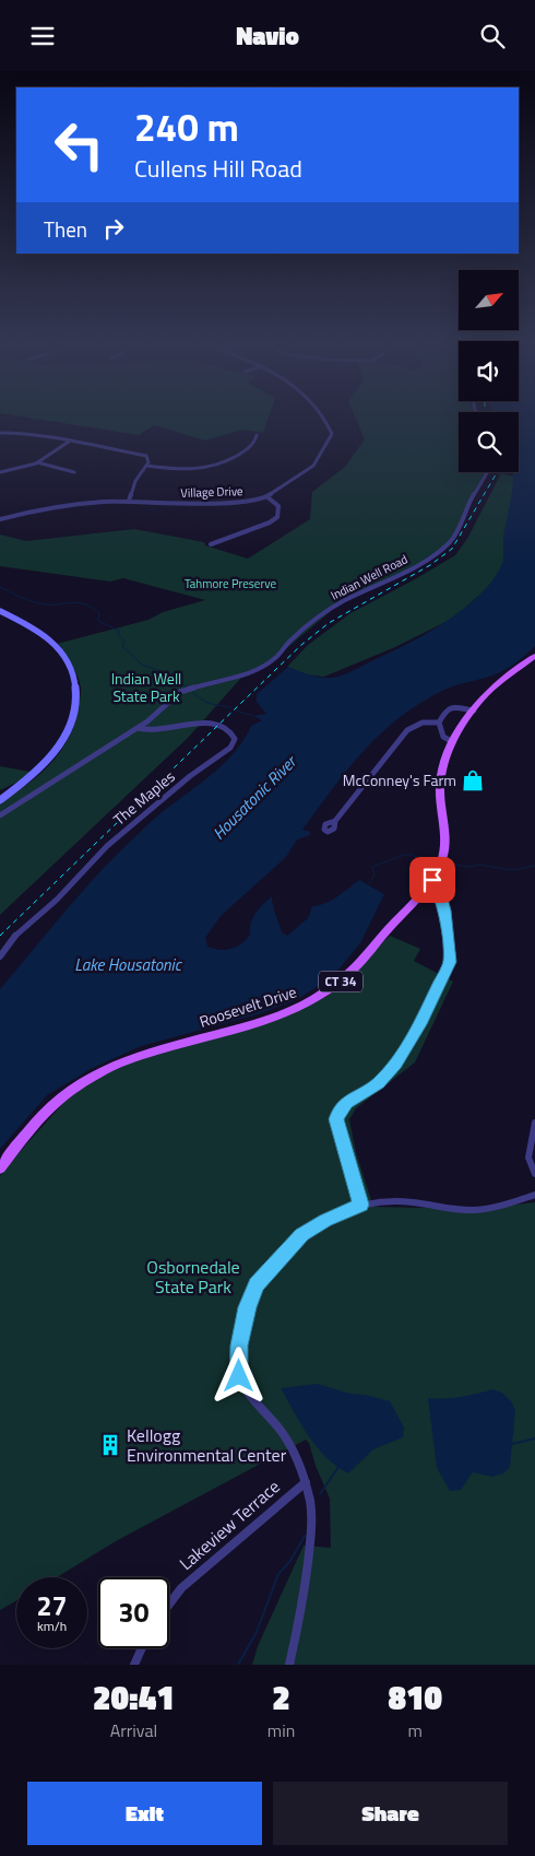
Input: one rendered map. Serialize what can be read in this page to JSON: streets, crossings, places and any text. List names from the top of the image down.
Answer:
{
  "streets": {
    "main road": ["CT 34", "Roosevelt Drive"],
    "street": [
      "Village Drive",
      "Indian Well Road",
      "The Maples",
      "Lakeview Terrace"
    ]
  },
  "crossings": [
    ["Indian Well Road", "The Maples"]
  ],
  "water": ["Housatonic River", "Lake Housatonic"],
  "parks": ["Tahmore Preserve", "Indian Well State Park", "Osbornedale State Park"],
  "places": {
    "shop": ["McConney's Farm"],
    "building": ["Kellogg Environmental Center"]
  },
  "north": "top right",
  "page": {
    "header": "Navio",
    "turn": ["240 m", "Cullens Hill Road"],
    "then": "Then",
    "speed": "27 km/h",
    "limit": "30",
    "eta": [
      "20:41",
      "Arrival",
      "2",
      "min",
      "810",
      "m"
    ],
    "buttons": ["Exit", "Share"]
  }
}
